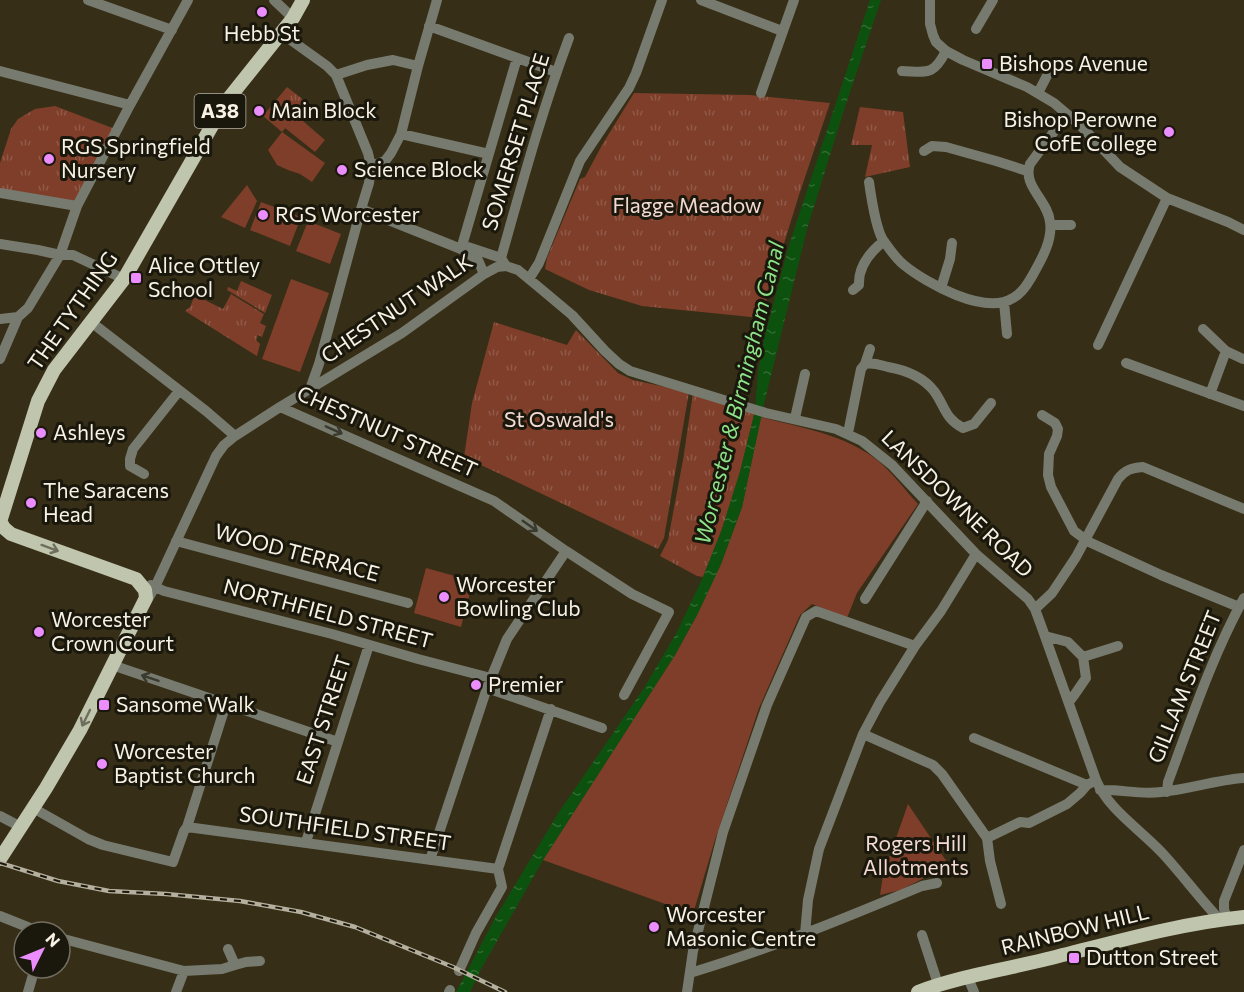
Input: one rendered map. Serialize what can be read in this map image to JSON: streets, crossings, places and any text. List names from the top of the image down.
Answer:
{
  "streets": {
    "main road": ["A38", "THE TYTHING", "RAINBOW HILL"],
    "street": [
      "SOMERSET PLACE",
      "CHESTNUT WALK",
      "CHESTNUT STREET",
      "LANSDOWNE ROAD",
      "WOOD TERRACE",
      "NORTHFIELD STREET",
      "GILLAM STREET",
      "EAST STREET",
      "SOUTHFIELD STREET"
    ]
  },
  "crossings": [
    ["A38", "THE TYTHING"],
    ["A38", "NORTHFIELD STREET"],
    ["SOMERSET PLACE", "CHESTNUT WALK"],
    ["SOMERSET PLACE", "LANSDOWNE ROAD"],
    ["CHESTNUT WALK", "CHESTNUT STREET"],
    ["CHESTNUT WALK", "LANSDOWNE ROAD"],
    ["LANSDOWNE ROAD", "RAINBOW HILL"],
    ["NORTHFIELD STREET", "EAST STREET"],
    ["EAST STREET", "SOUTHFIELD STREET"]
  ],
  "one_way": ["CHESTNUT STREET"],
  "water": ["Worcester & Birmingham Canal"],
  "parks": ["Flagge Meadow", "St Oswald's", "Rogers Hill Allotments"],
  "places": {
    "other": [
      "Hebb St",
      "Main Block",
      "Bishop Perowne CofE College",
      "RGS Springfield Nursery",
      "Science Block",
      "RGS Worcester",
      "Ashleys",
      "The Saracens Head",
      "Worcester Bowling Club",
      "Worcester Crown Court",
      "Premier",
      "Worcester Baptist Church",
      "Worcester Masonic Centre"
    ],
    "transit": [
      "Bishops Avenue",
      "Alice Ottley School",
      "Sansome Walk",
      "Dutton Street"
    ]
  },
  "north": "top right"
}
